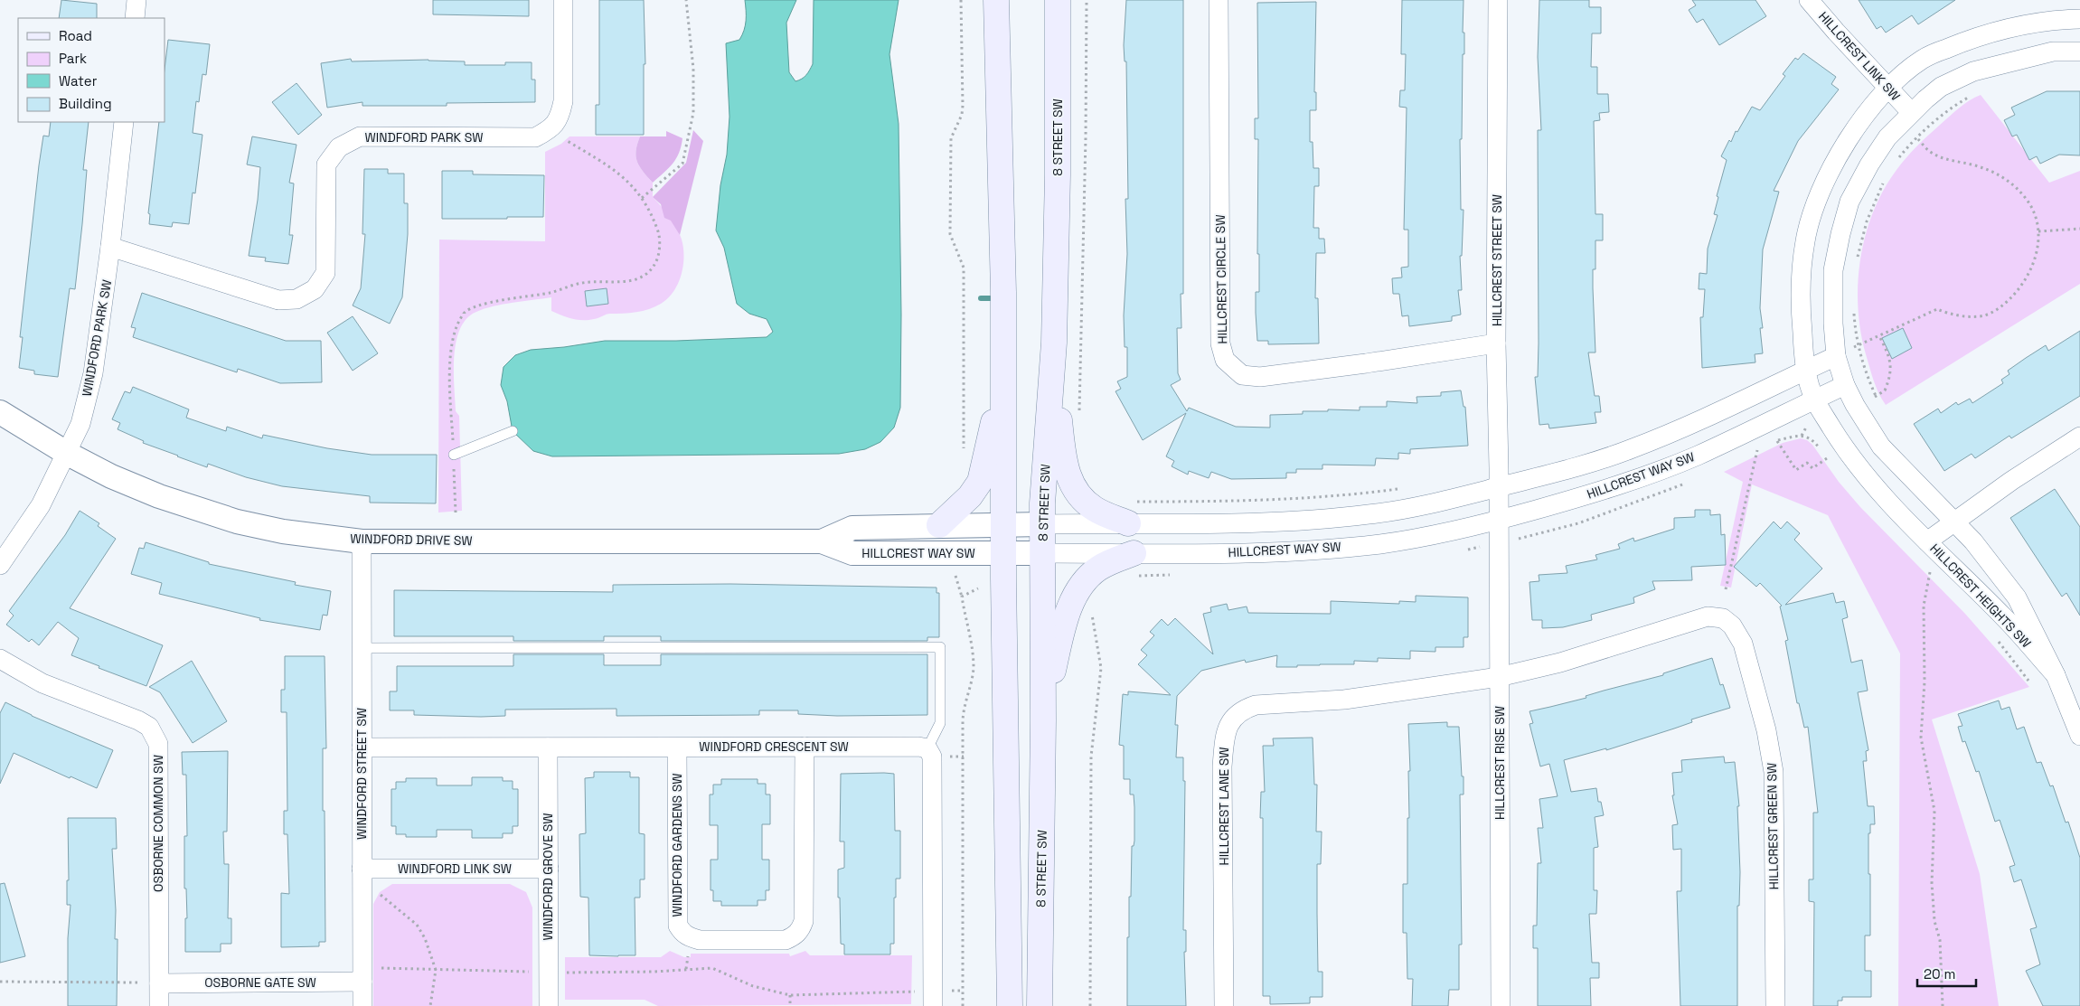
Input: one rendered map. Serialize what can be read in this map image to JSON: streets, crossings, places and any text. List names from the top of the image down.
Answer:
{
  "streets": {
    "main road": ["8 STREET SW"],
    "street": [
      "HILLCREST LINK SW",
      "WINDFORD PARK SW",
      "HILLCREST STREET SW",
      "HILLCREST CIRCLE SW",
      "HILLCREST WAY SW",
      "WINDFORD DRIVE SW",
      "HILLCREST HEIGHTS SW",
      "WINDFORD CRESCENT SW",
      "HILLCREST RISE SW",
      "WINDFORD STREET SW",
      "HILLCREST LANE SW",
      "OSBORNE COMMON SW",
      "HILLCREST GREEN SW",
      "WINDFORD GARDENS SW",
      "WINDFORD LINK SW",
      "WINDFORD GROVE SW",
      "OSBORNE GATE SW"
    ]
  },
  "crossings": [
    ["WINDFORD PARK SW", "WINDFORD DRIVE SW"],
    ["8 STREET SW", "HILLCREST WAY SW"],
    ["HILLCREST STREET SW", "HILLCREST CIRCLE SW"],
    ["HILLCREST STREET SW", "HILLCREST WAY SW"],
    ["HILLCREST STREET SW", "HILLCREST RISE SW"],
    ["HILLCREST WAY SW", "WINDFORD DRIVE SW"],
    ["HILLCREST WAY SW", "HILLCREST RISE SW"],
    ["WINDFORD DRIVE SW", "WINDFORD STREET SW"],
    ["WINDFORD CRESCENT SW", "WINDFORD STREET SW"],
    ["WINDFORD CRESCENT SW", "WINDFORD GARDENS SW"],
    ["WINDFORD CRESCENT SW", "WINDFORD GROVE SW"],
    ["HILLCREST RISE SW", "HILLCREST LANE SW"],
    ["HILLCREST RISE SW", "HILLCREST GREEN SW"],
    ["WINDFORD STREET SW", "WINDFORD LINK SW"],
    ["WINDFORD STREET SW", "OSBORNE GATE SW"],
    ["HILLCREST LANE SW", "HILLCREST GREEN SW"],
    ["OSBORNE COMMON SW", "OSBORNE GATE SW"],
    ["WINDFORD LINK SW", "WINDFORD GROVE SW"]
  ],
  "legend": [
    "Road",
    "Park",
    "Water",
    "Building"
  ],
  "scale_bar": "20 m"
}
